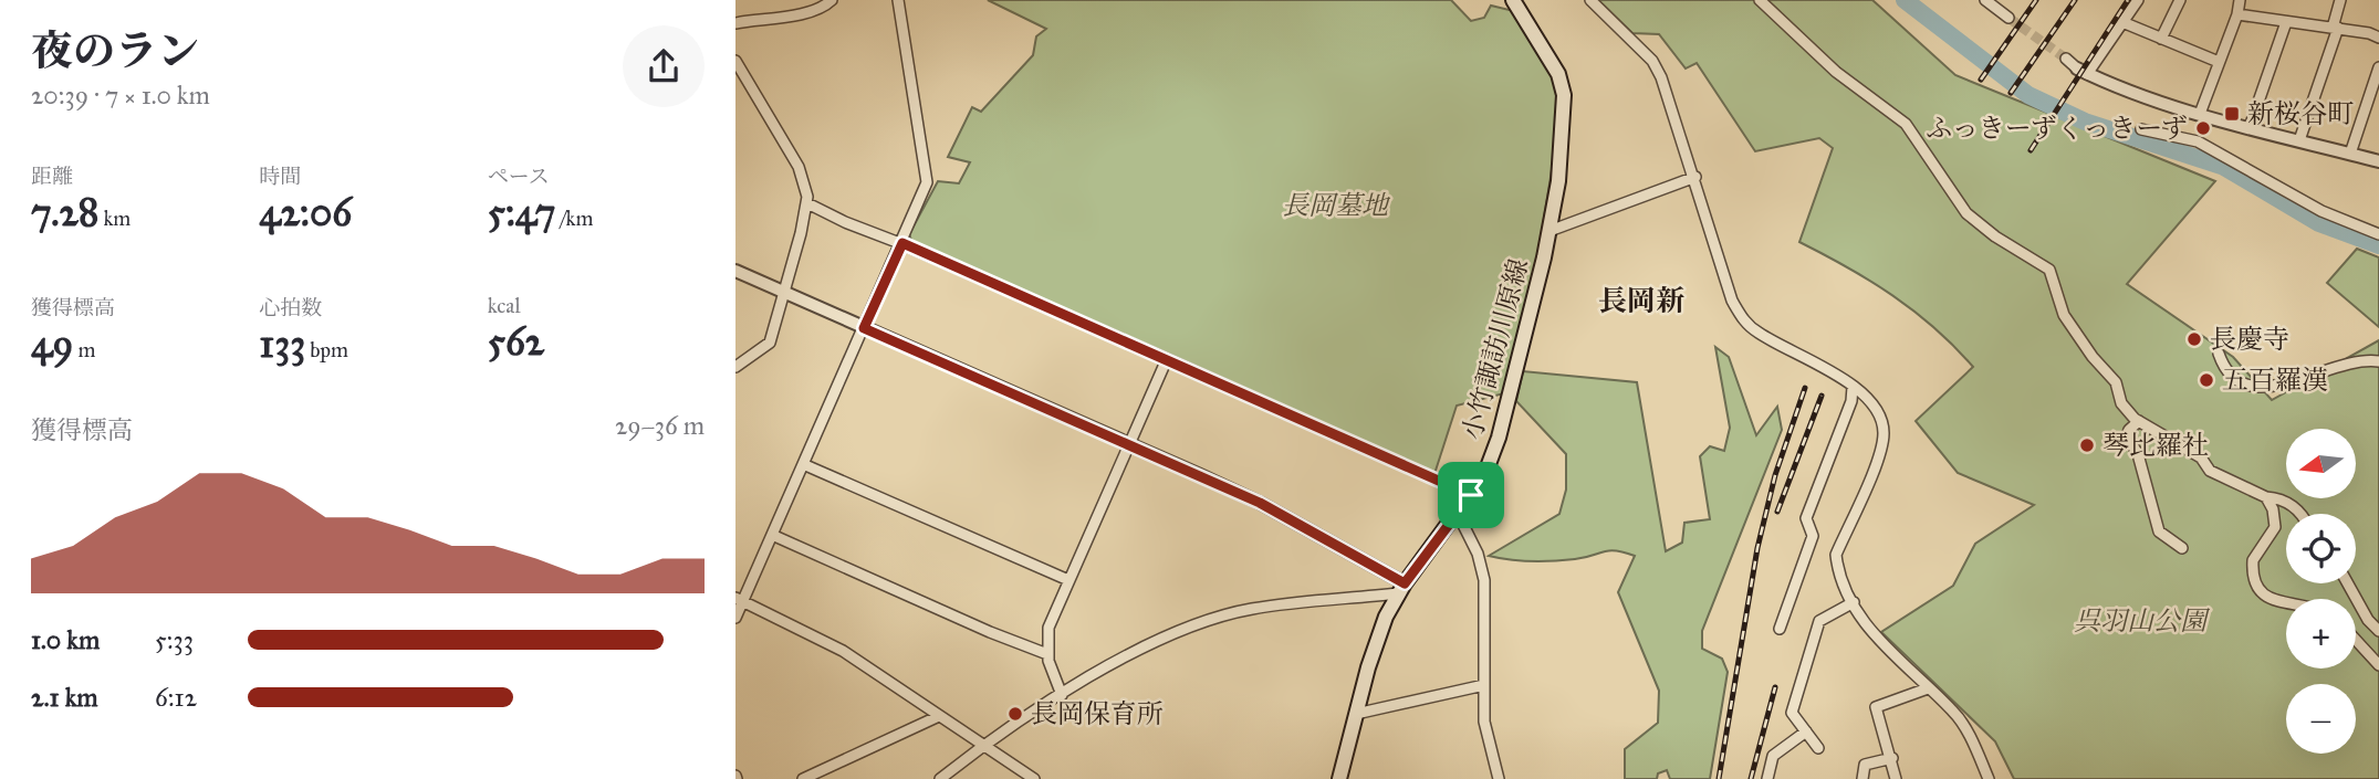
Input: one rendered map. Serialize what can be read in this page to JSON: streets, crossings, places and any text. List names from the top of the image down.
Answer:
{
  "streets": {
    "main road": ["小竹諏訪川原線"]
  },
  "districts": ["長岡新"],
  "parks": ["長岡墓地", "呉羽山公園"],
  "places": {
    "transit": ["新桜谷町"],
    "other": [
      "ふっきーずくっきーず",
      "長慶寺",
      "五百羅漢",
      "琴比羅社",
      "長岡保育所"
    ]
  },
  "north": "left",
  "page": {
    "heading": ["夜のラン", "20:39 · 7 × 1.0 km"],
    "stats": [
      ["距離", "7.28 km"],
      ["時間", "42:06"],
      ["ペース", "5:47 /km"],
      ["獲得標高", "49 m"],
      ["心拍数", "133 bpm"],
      ["kcal", "562"]
    ],
    "chart": ["獲得標高", "29–36 m"],
    "map_buttons": ["+", "−"],
    "list": [
      {
        "name": "1.0 km",
        "note": "5:33"
      },
      {
        "name": "2.1 km",
        "note": "6:12"
      }
    ]
  }
}
